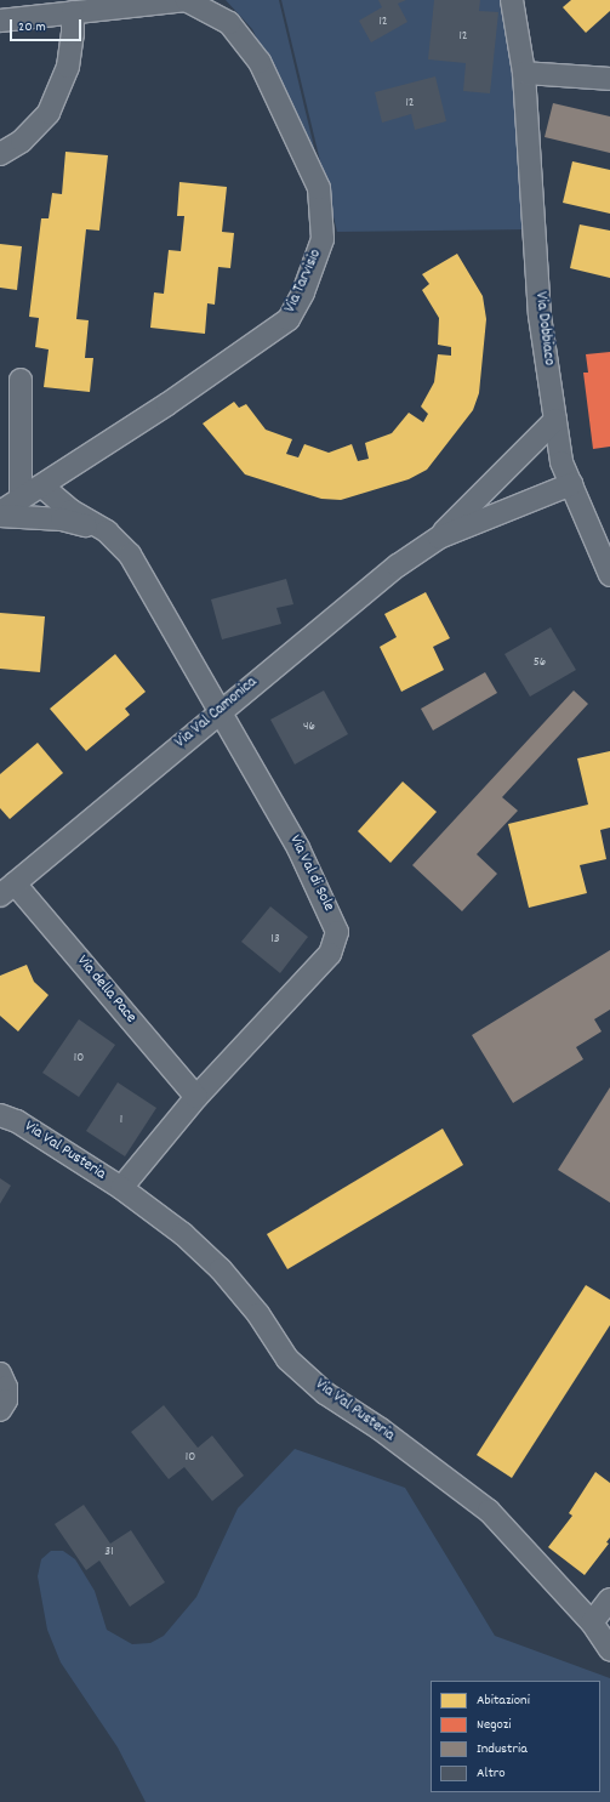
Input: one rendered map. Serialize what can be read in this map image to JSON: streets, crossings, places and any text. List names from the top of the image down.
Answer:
{
  "streets": {
    "street": [
      "Via Tarvisio",
      "Via Dobbiaco",
      "Via Val Camonica",
      "Via Val di Sole",
      "Via della Pace",
      "Via Val Pusteria"
    ]
  },
  "crossings": [
    ["Via Tarvisio", "Via Val di Sole"],
    ["Via Dobbiaco", "Via Val Camonica"],
    ["Via Val Camonica", "Via Val di Sole"],
    ["Via Val Camonica", "Via della Pace"],
    ["Via Val di Sole", "Via della Pace"],
    ["Via Val di Sole", "Via Val Pusteria"]
  ],
  "house_numbers": [
    "12",
    "12",
    "12",
    "56",
    "46",
    "13",
    "10",
    "1",
    "10",
    "31"
  ],
  "legend": [
    "Abitazioni",
    "Negozi",
    "Industria",
    "Altro"
  ],
  "scale_bar": "20 m"
}
